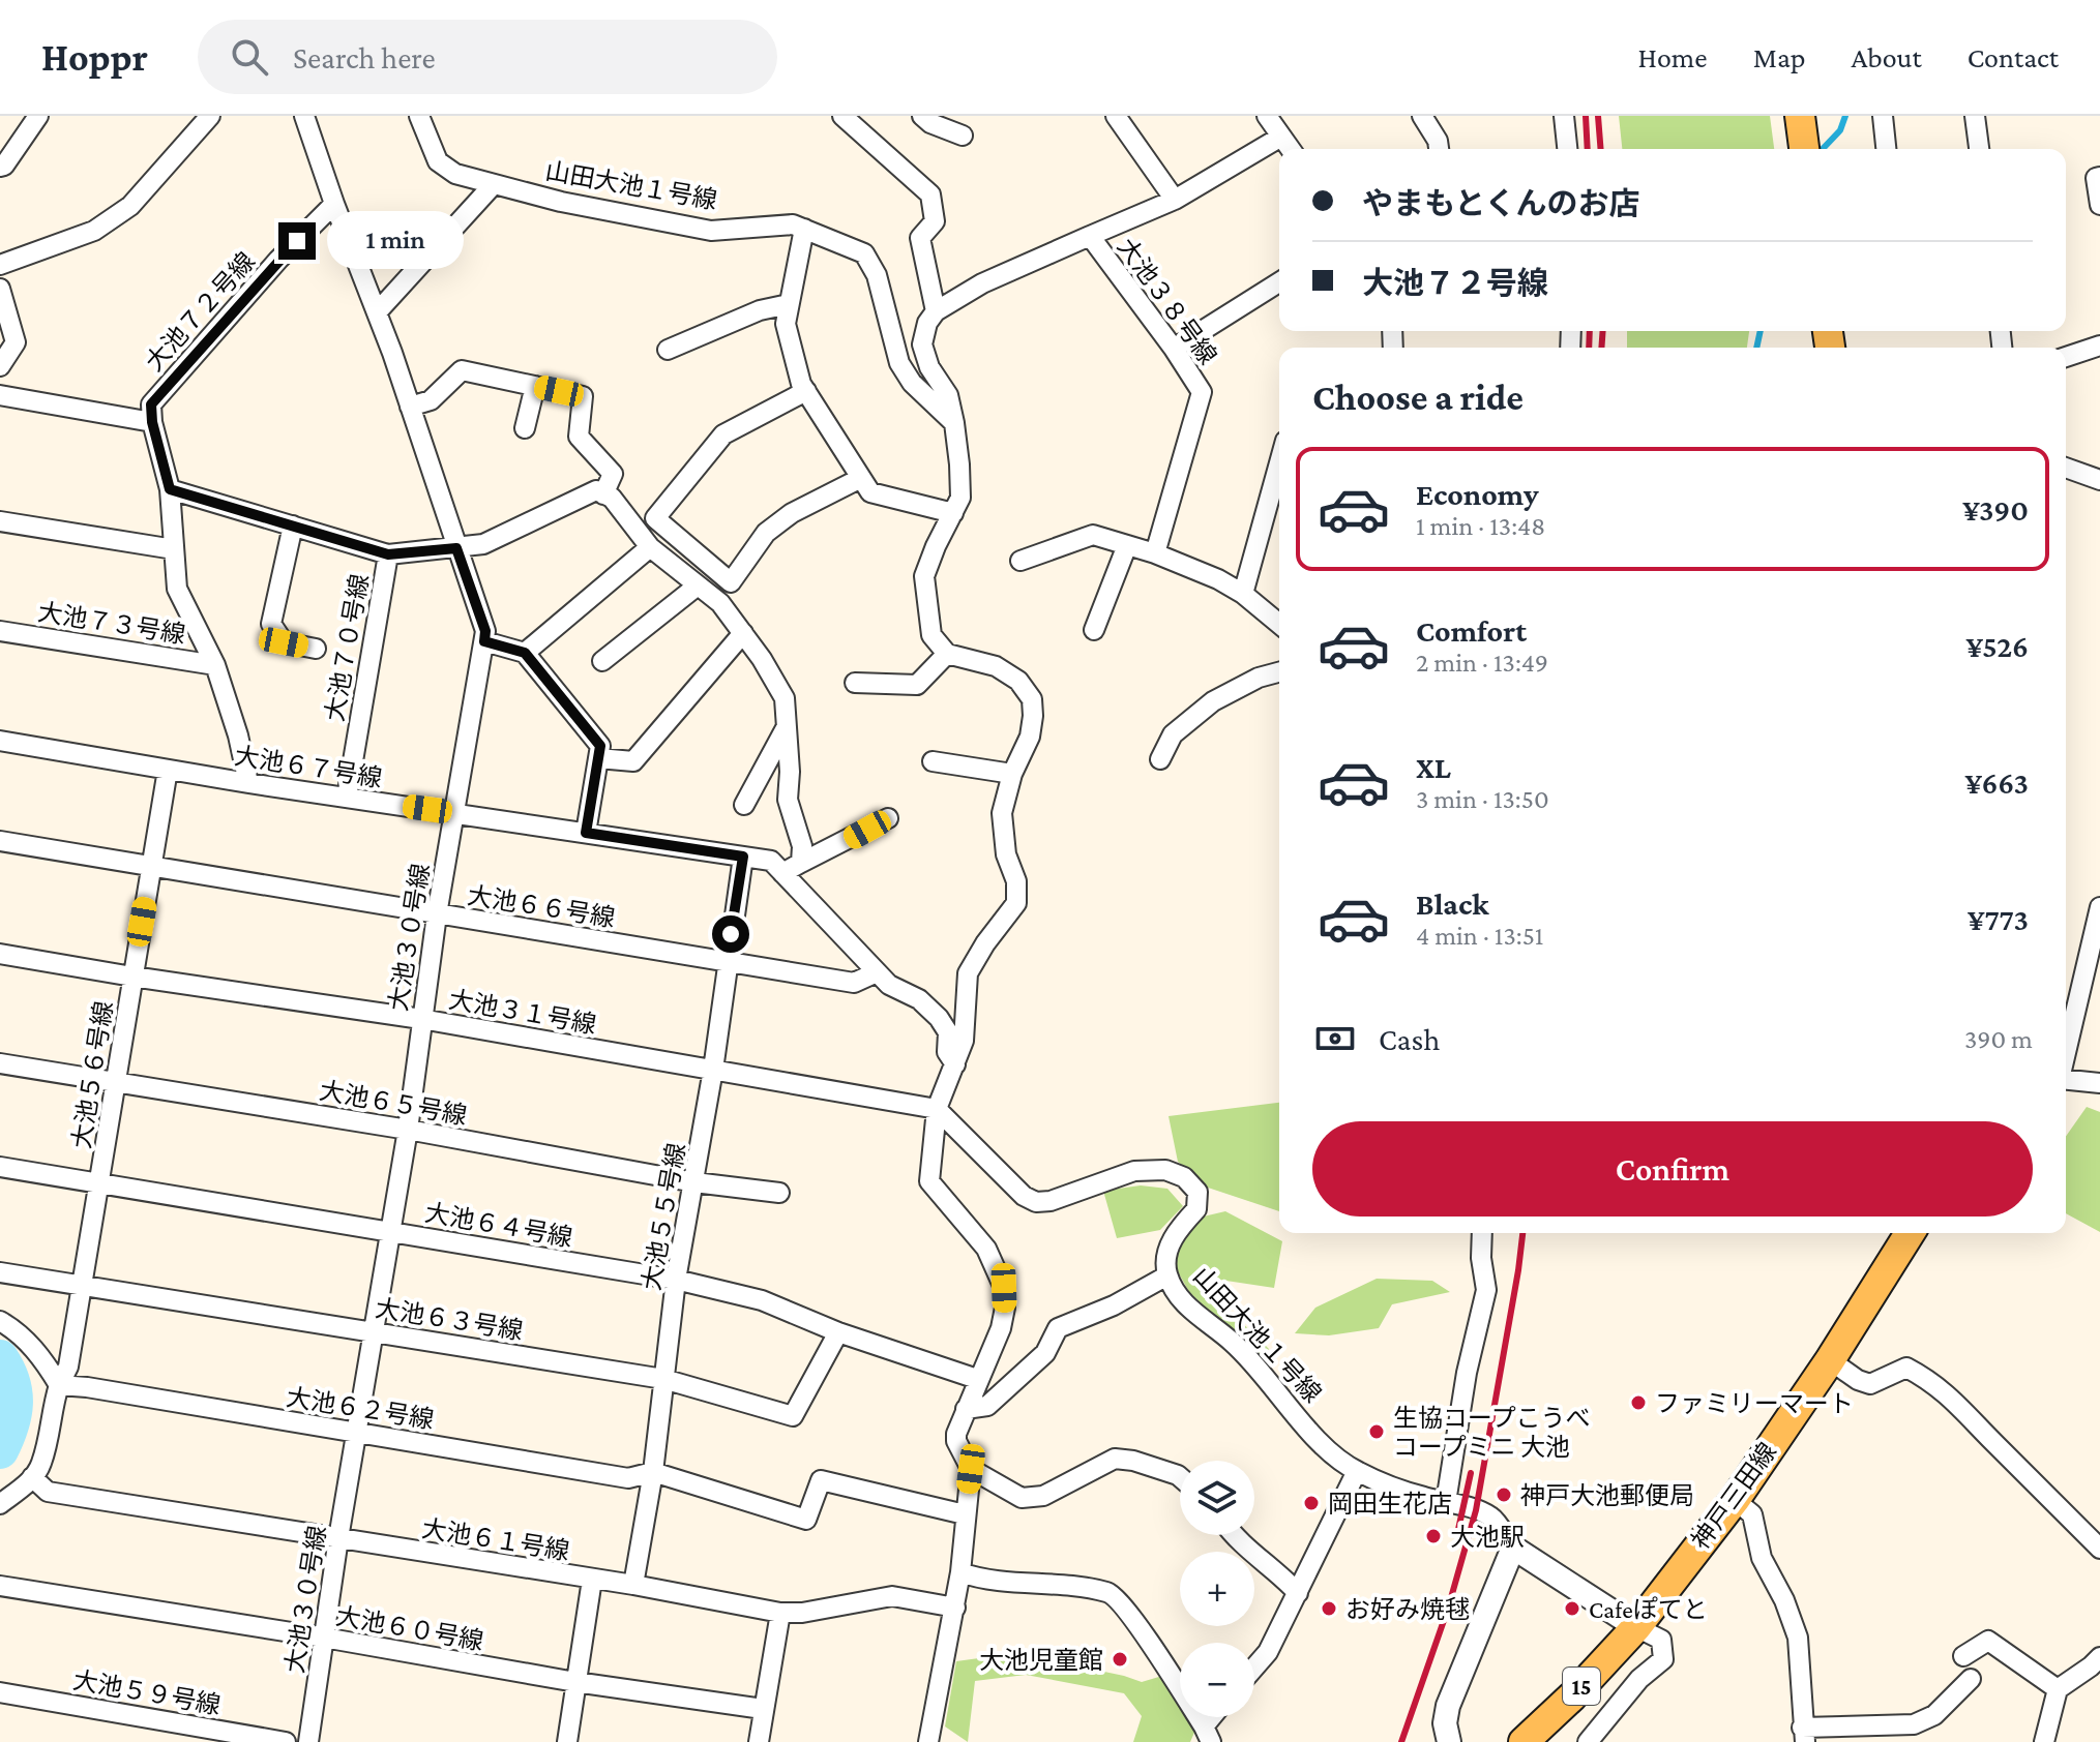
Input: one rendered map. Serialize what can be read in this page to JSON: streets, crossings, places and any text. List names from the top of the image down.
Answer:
{
  "streets": {
    "main road": ["神戸三田線", "15"],
    "street": [
      "山田大池１号線",
      "大池３８号線",
      "大池７２号線",
      "大池７３号線",
      "大池７０号線",
      "大池６７号線",
      "大池６６号線",
      "大池３０号線",
      "大池３１号線",
      "大池５６号線",
      "大池６５号線",
      "大池５５号線",
      "大池６４号線",
      "大池６３号線",
      "大池６２号線",
      "大池６１号線",
      "大池６０号線",
      "大池５９号線"
    ]
  },
  "crossings": [
    ["山田大池１号線", "大池３１号線"],
    ["山田大池１号線", "神戸三田線"],
    ["大池７２号線", "大池３０号線"],
    ["大池７０号線", "大池６７号線"],
    ["大池７０号線", "大池３０号線"],
    ["大池６７号線", "大池６６号線"],
    ["大池６７号線", "大池３０号線"],
    ["大池６７号線", "大池５６号線"],
    ["大池６７号線", "大池５５号線"],
    ["大池６６号線", "大池３０号線"],
    ["大池６６号線", "大池５６号線"],
    ["大池６６号線", "大池５５号線"],
    ["大池３０号線", "大池３１号線"],
    ["大池３０号線", "大池６５号線"],
    ["大池３０号線", "大池６４号線"],
    ["大池３０号線", "大池６３号線"],
    ["大池３０号線", "大池６２号線"],
    ["大池３０号線", "大池６１号線"],
    ["大池３０号線", "大池６０号線"],
    ["大池３１号線", "大池５６号線"],
    ["大池３１号線", "大池５５号線"],
    ["大池５６号線", "大池６５号線"],
    ["大池５６号線", "大池６４号線"],
    ["大池５６号線", "大池６３号線"],
    ["大池５６号線", "大池６２号線"],
    ["大池５６号線", "大池６１号線"],
    ["大池６５号線", "大池５５号線"],
    ["大池５５号線", "大池６４号線"],
    ["大池５５号線", "大池６３号線"],
    ["大池５５号線", "大池６２号線"],
    ["大池５５号線", "大池６１号線"],
    ["大池６４号線", "大池６３号線"]
  ],
  "places": [
    "ファミリーマート",
    "生協コープこうべ コープミニ 大池",
    "神戸大池郵便局",
    "岡田生花店",
    "大池駅",
    "お好み焼毬",
    "Cafeぽてと",
    "大池児童館"
  ],
  "page": {
    "header": "Hoppr",
    "search": "Search here",
    "nav": [
      "Home",
      "Map",
      "About",
      "Contact"
    ],
    "banner": ["やまもとくんのお店", "大池７２号線"],
    "bubble": "1 min",
    "heading": "Choose a ride",
    "list": [
      {
        "name": "Economy",
        "note": "1 min · 13:48",
        "value": "¥390"
      },
      {
        "name": "Comfort",
        "note": "2 min · 13:49",
        "value": "¥526"
      },
      {
        "name": "XL",
        "note": "3 min · 13:50",
        "value": "¥663"
      },
      {
        "name": "Black",
        "note": "4 min · 13:51",
        "value": "¥773"
      }
    ],
    "pay": ["Cash", "390 m"],
    "buttons": "Confirm",
    "map_buttons": ["+", "−"]
  }
}
